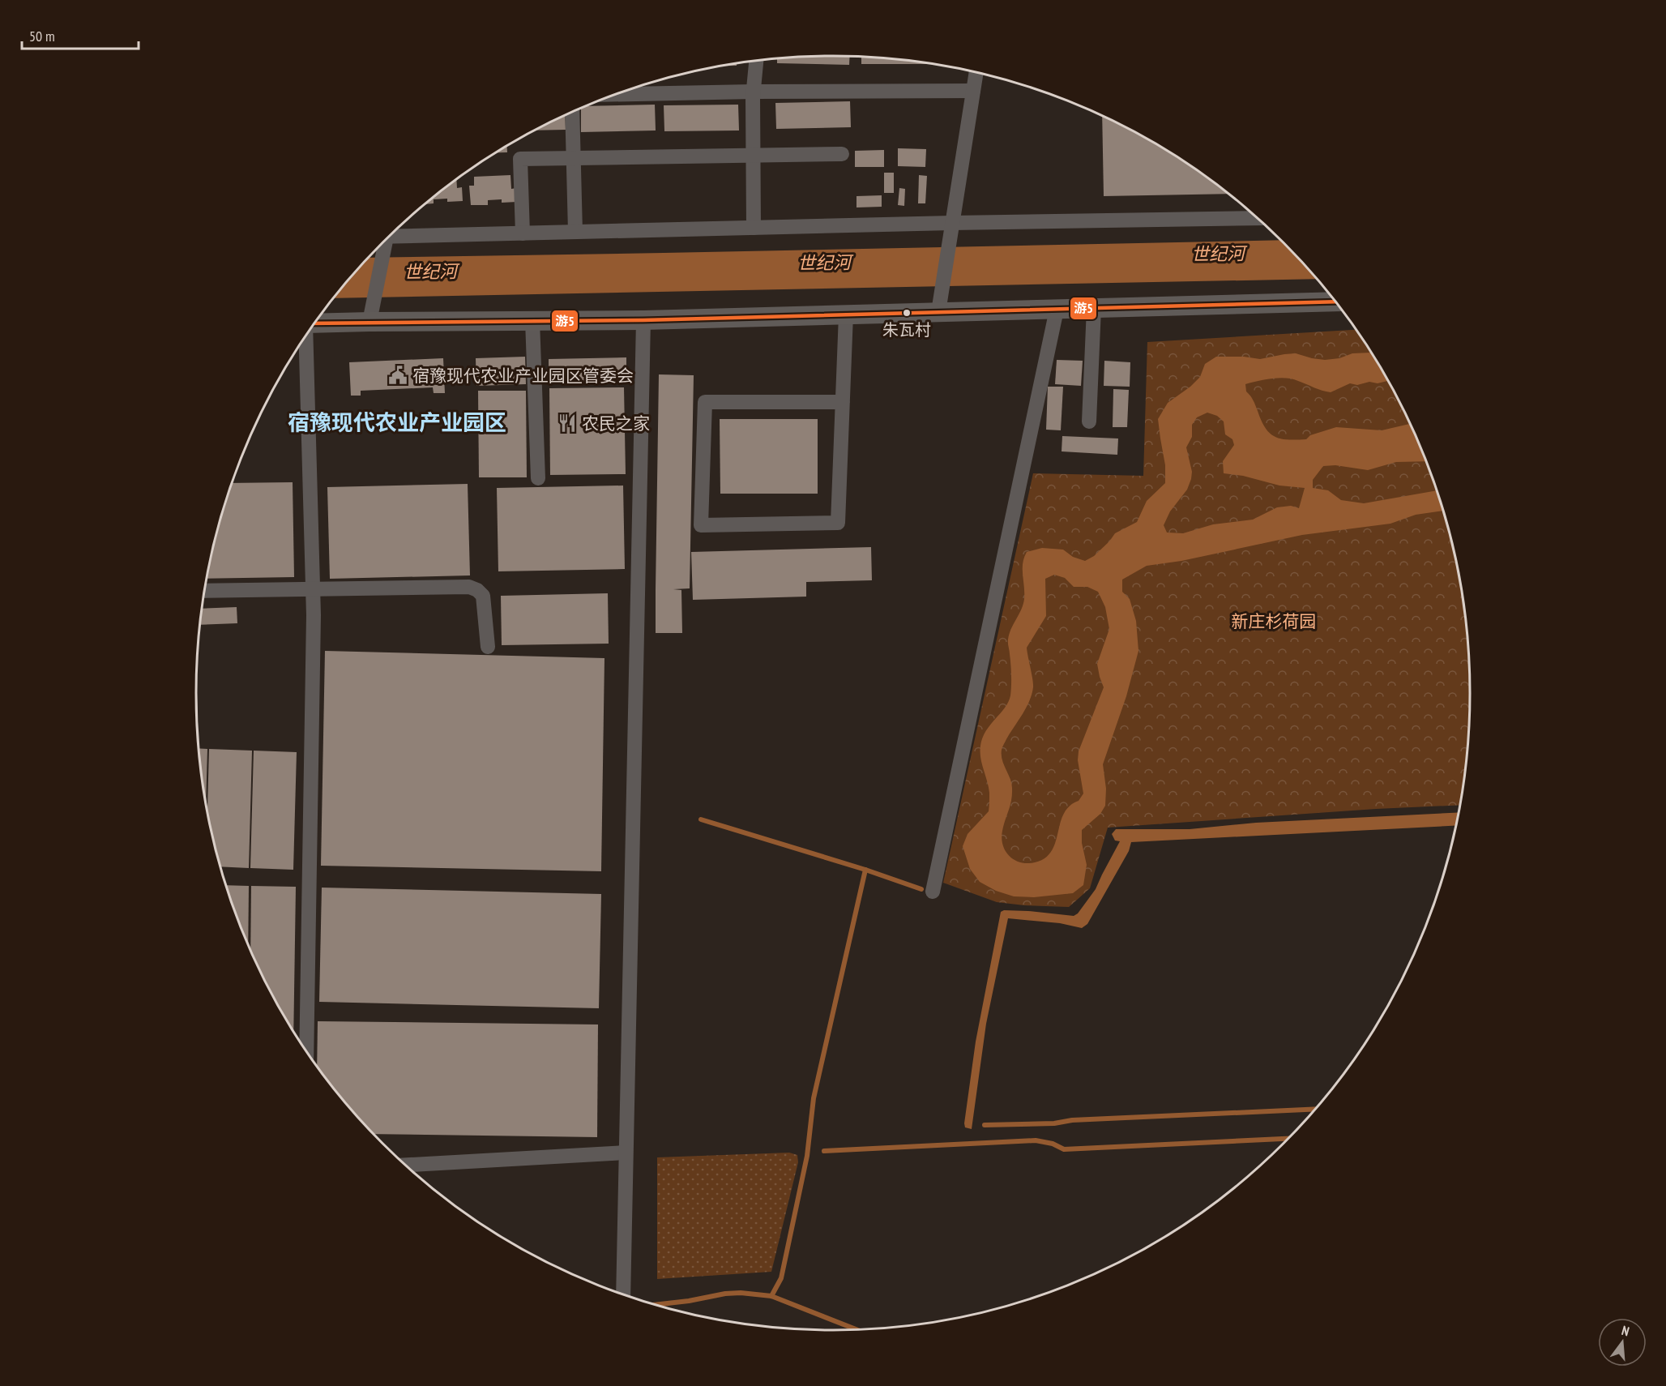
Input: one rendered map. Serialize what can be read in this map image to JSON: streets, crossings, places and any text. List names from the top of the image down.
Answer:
{
  "districts": ["宿豫现代农业产业园区"],
  "water": ["世纪河"],
  "parks": ["新庄杉荷园"],
  "places": {
    "other": ["朱瓦村"],
    "public building": ["宿豫现代农业产业园区管委会"],
    "restaurant": ["农民之家"]
  },
  "lines": ["transit line 游5"],
  "scale_bar": "50 m",
  "north": "top"
}
